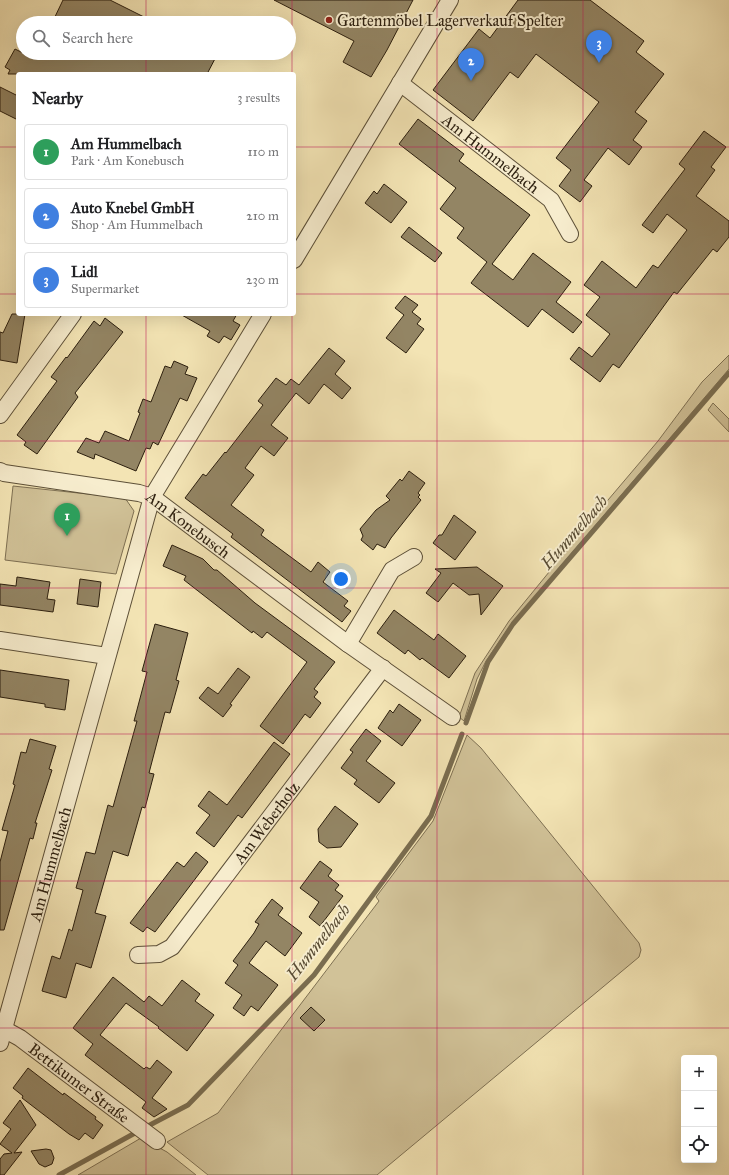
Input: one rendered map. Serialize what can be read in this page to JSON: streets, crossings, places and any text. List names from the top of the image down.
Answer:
{
  "streets": {
    "street": [
      "Am Hummelbach",
      "Am Konebusch",
      "Am Weberholz",
      "Bettikumer Straße"
    ]
  },
  "crossings": [
    ["Am Hummelbach", "Am Konebusch"],
    ["Am Hummelbach", "Bettikumer Straße"],
    ["Am Konebusch", "Am Weberholz"]
  ],
  "water": ["Hummelbach"],
  "places": ["Gartenmöbel Lagerverkauf Spelter"],
  "page": {
    "search": "Search here",
    "pins": ["3", "2", "1"],
    "heading": ["Nearby", "3 results"],
    "list": [
      {
        "mark": "1",
        "name": "Am Hummelbach",
        "note": "Park · Am Konebusch",
        "value": "110 m"
      },
      {
        "mark": "2",
        "name": "Auto Knebel GmbH",
        "note": "Shop · Am Hummelbach",
        "value": "210 m"
      },
      {
        "mark": "3",
        "name": "Lidl",
        "note": "Supermarket",
        "value": "230 m"
      }
    ],
    "map_buttons": ["+", "−"]
  }
}
